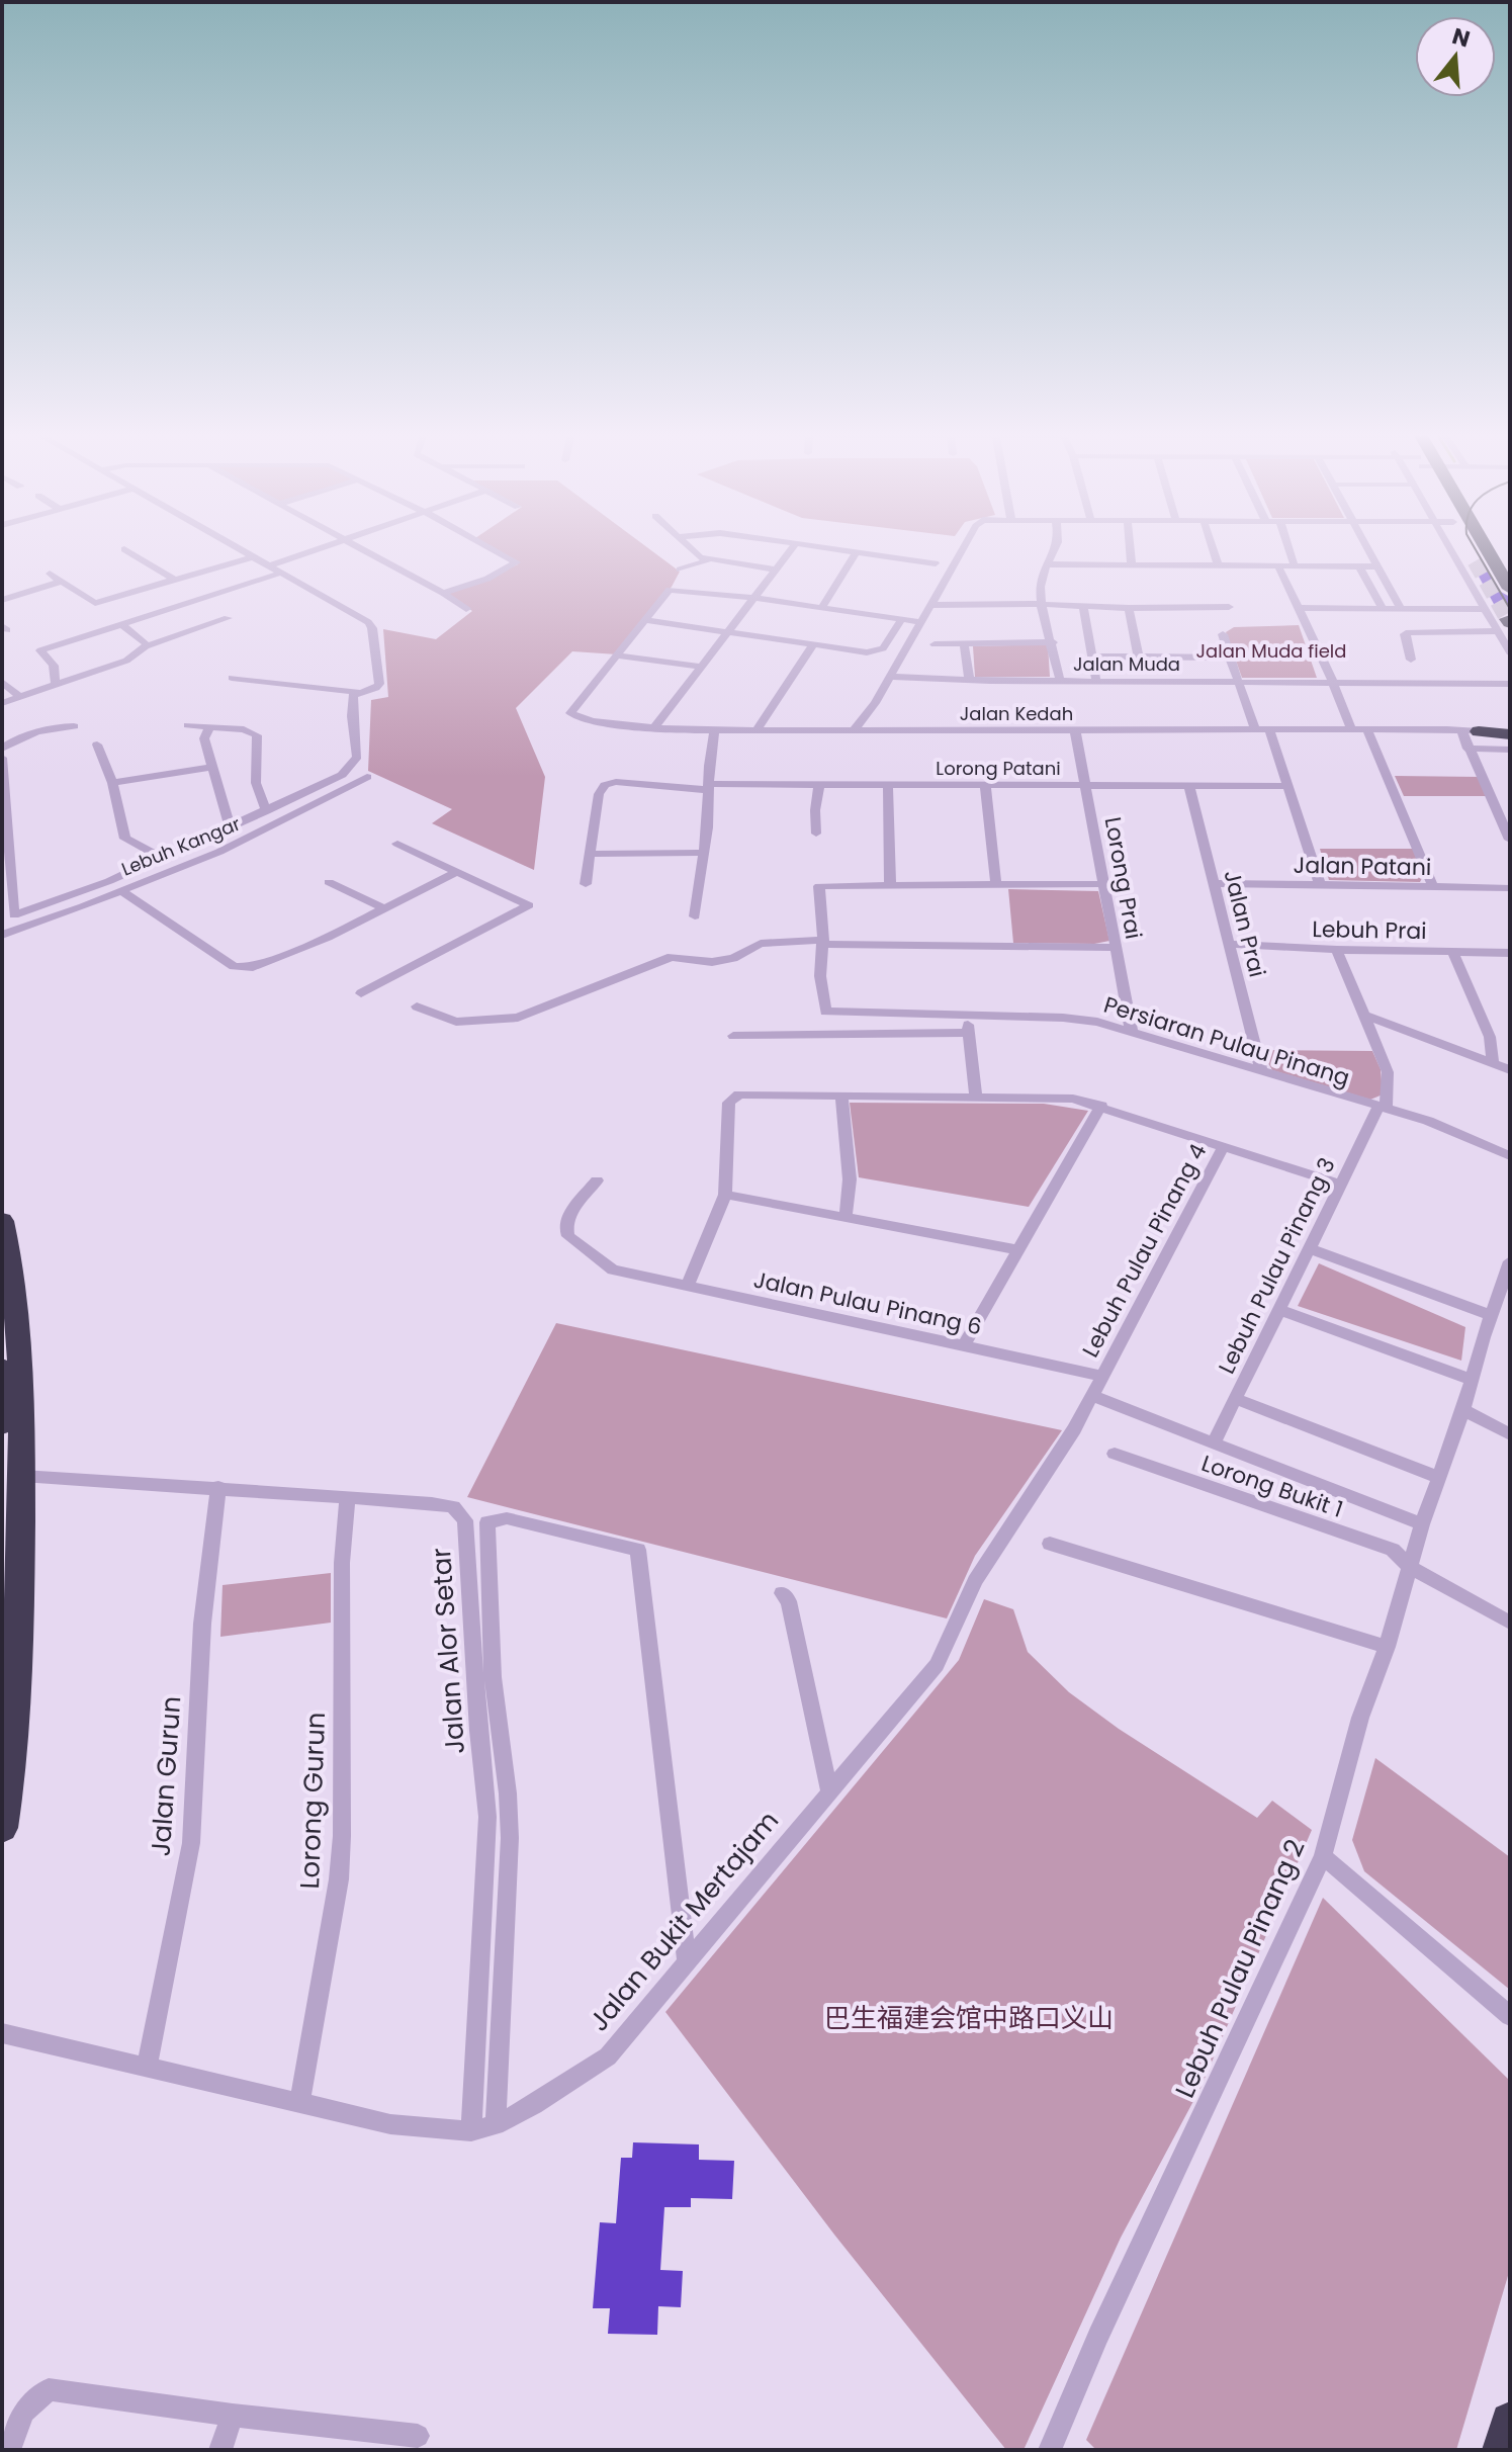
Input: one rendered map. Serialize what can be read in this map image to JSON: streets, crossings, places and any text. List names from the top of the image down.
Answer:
{
  "streets": {
    "street": [
      "Jalan Muda",
      "Jalan Kedah",
      "Lorong Patani",
      "Lebuh Kangar",
      "Jalan Patani",
      "Lorong Prai",
      "Jalan Prai",
      "Lebuh Prai",
      "Persiaran Pulau Pinang",
      "Lebuh Pulau Pinang 4",
      "Lebuh Pulau Pinang 3",
      "Jalan Pulau Pinang 6",
      "Lorong Bukit 1",
      "Jalan Alor Setar",
      "Jalan Gurun",
      "Lorong Gurun",
      "Jalan Bukit Mertajam",
      "Lebuh Pulau Pinang 2"
    ]
  },
  "crossings": [
    ["Jalan Kedah", "Lorong Prai"],
    ["Lorong Patani", "Lorong Prai"],
    ["Lorong Patani", "Jalan Prai"],
    ["Jalan Patani", "Jalan Prai"],
    ["Lorong Prai", "Persiaran Pulau Pinang"],
    ["Jalan Prai", "Lebuh Prai"],
    ["Jalan Prai", "Persiaran Pulau Pinang"],
    ["Persiaran Pulau Pinang", "Lebuh Pulau Pinang 3"],
    ["Lebuh Pulau Pinang 4", "Jalan Pulau Pinang 6"],
    ["Lebuh Pulau Pinang 4", "Jalan Bukit Mertajam"],
    ["Jalan Pulau Pinang 6", "Jalan Bukit Mertajam"],
    ["Lorong Bukit 1", "Lebuh Pulau Pinang 2"],
    ["Jalan Alor Setar", "Jalan Gurun"],
    ["Jalan Alor Setar", "Lorong Gurun"],
    ["Jalan Alor Setar", "Jalan Bukit Mertajam"],
    ["Jalan Gurun", "Jalan Bukit Mertajam"],
    ["Lorong Gurun", "Jalan Bukit Mertajam"]
  ],
  "parks": ["Jalan Muda field", "巴生福建会馆中路口义山"],
  "north": "top"
}
